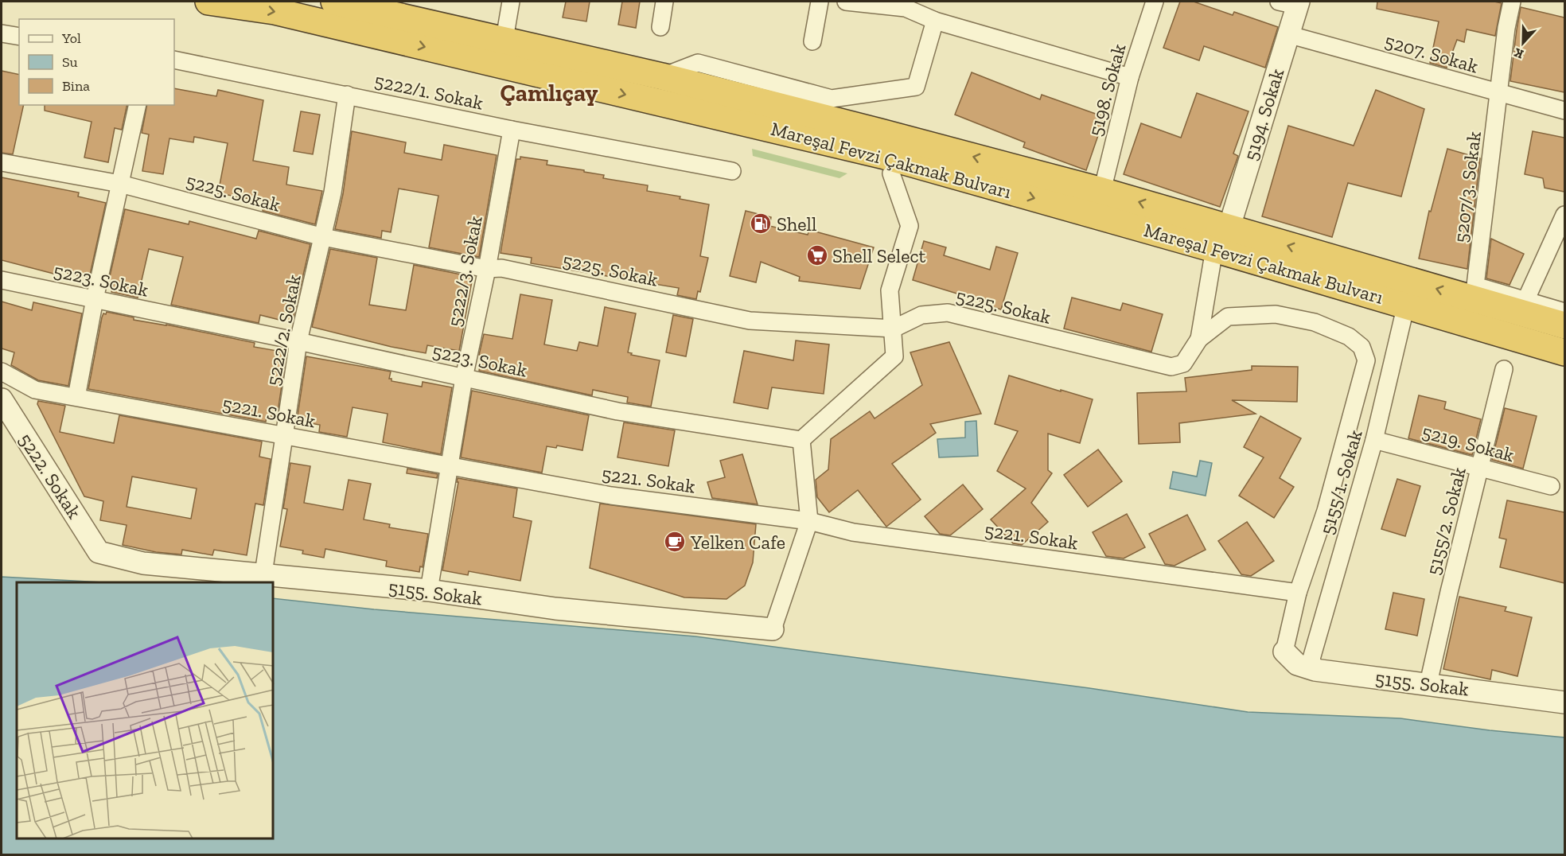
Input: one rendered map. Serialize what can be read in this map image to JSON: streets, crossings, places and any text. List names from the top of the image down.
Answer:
{
  "streets": {
    "highway": ["Mareşal Fevzi Çakmak Bulvarı"],
    "street": [
      "5207. Sokak",
      "5198. Sokak",
      "5222/1. Sokak",
      "5194. Sokak",
      "5207/3. Sokak",
      "5225. Sokak",
      "5222/3. Sokak",
      "5223. Sokak",
      "5222/2. Sokak",
      "5221. Sokak",
      "5219. Sokak",
      "5222. Sokak",
      "5155/1. Sokak",
      "5155/2. Sokak",
      "5155. Sokak"
    ]
  },
  "crossings": [
    ["5207. Sokak", "5194. Sokak"],
    ["5207. Sokak", "5207/3. Sokak"],
    ["5198. Sokak", "Mareşal Fevzi Çakmak Bulvarı"],
    ["5222/1. Sokak", "5222/3. Sokak"],
    ["5222/1. Sokak", "5222/2. Sokak"],
    ["5194. Sokak", "Mareşal Fevzi Çakmak Bulvarı"],
    ["Mareşal Fevzi Çakmak Bulvarı", "5155/1. Sokak"],
    ["5225. Sokak", "5222/3. Sokak"],
    ["5225. Sokak", "5222/2. Sokak"],
    ["5222/3. Sokak", "5223. Sokak"],
    ["5222/3. Sokak", "5221. Sokak"],
    ["5222/3. Sokak", "5155. Sokak"],
    ["5223. Sokak", "5222/2. Sokak"],
    ["5222/2. Sokak", "5221. Sokak"],
    ["5222/2. Sokak", "5155. Sokak"],
    ["5219. Sokak", "5155/1. Sokak"],
    ["5219. Sokak", "5155/2. Sokak"],
    ["5222. Sokak", "5155. Sokak"],
    ["5155/1. Sokak", "5155. Sokak"],
    ["5155/2. Sokak", "5155. Sokak"]
  ],
  "districts": ["Çamlıçay"],
  "places": {
    "fuel station": ["Shell"],
    "supermarket": ["Shell Select"],
    "cafe": ["Yelken Cafe"]
  },
  "legend": ["Yol", "Su", "Bina"],
  "north": "bottom"
}
